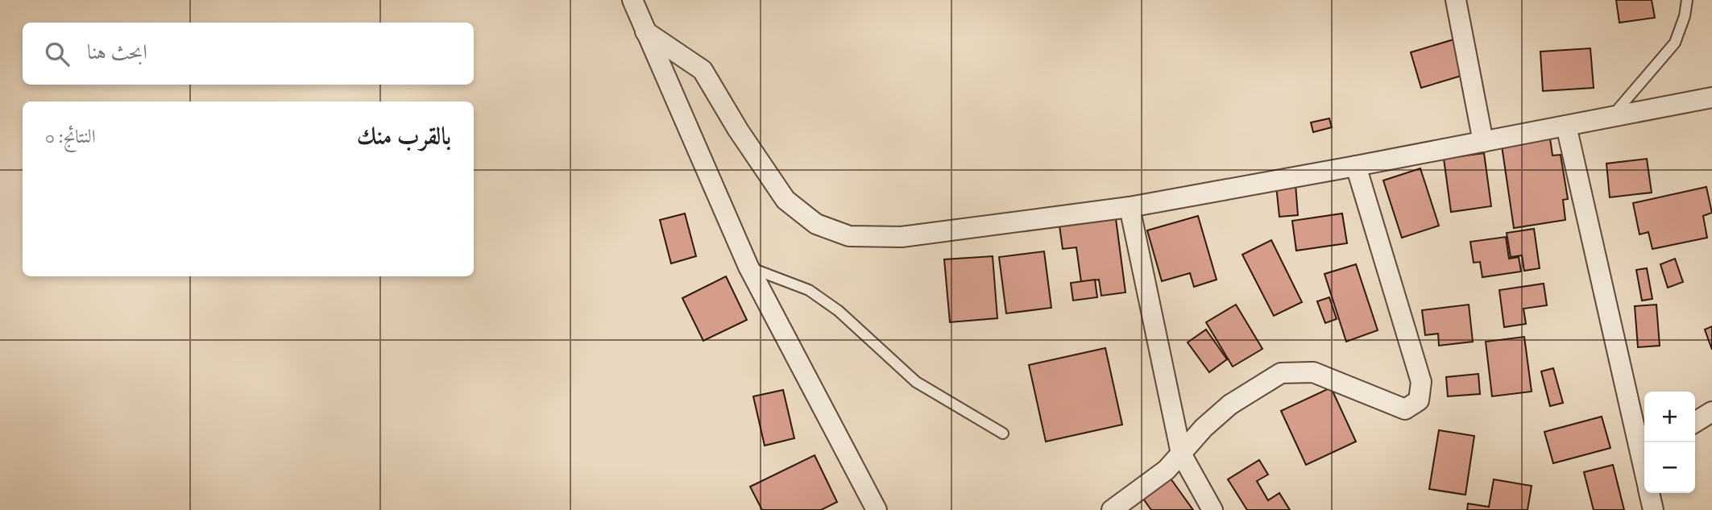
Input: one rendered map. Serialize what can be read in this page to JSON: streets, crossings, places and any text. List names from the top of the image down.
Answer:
{
  "page": {
    "search": "ابحث هنا",
    "heading": ["بالقرب منك", "النتائج: 0"],
    "map_buttons": ["+", "−"]
  }
}
